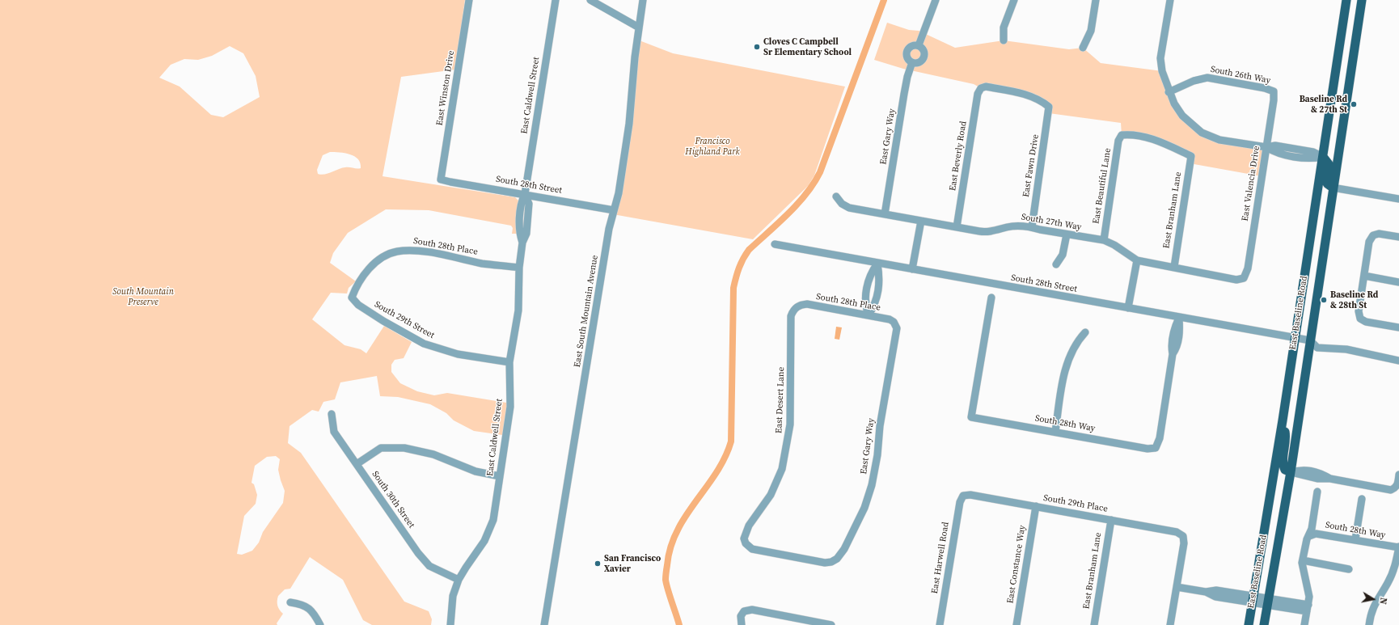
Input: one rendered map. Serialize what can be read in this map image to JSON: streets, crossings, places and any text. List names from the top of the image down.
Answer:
{
  "streets": {
    "main road": ["East Baseline Road"],
    "street": [
      "South 26th Way",
      "East Winston Drive",
      "East Caldwell Street",
      "East Gary Way",
      "East Beverly Road",
      "East Fawn Drive",
      "East Valencia Drive",
      "South 28th Street",
      "East Beautiful Lane",
      "East Branham Lane",
      "South 27th Way",
      "South 28th Place",
      "East South Mountain Avenue",
      "South 29th Street",
      "East Desert Lane",
      "South 28th Way",
      "South 30th Street",
      "South 29th Place",
      "East Harwell Road",
      "East Constance Way"
    ]
  },
  "crossings": [
    ["South 26th Way", "East Valencia Drive"],
    ["East Winston Drive", "South 28th Street"],
    ["East Caldwell Street", "South 28th Street"],
    ["East Caldwell Street", "South 28th Place"],
    ["East Caldwell Street", "South 29th Street"],
    ["East Caldwell Street", "South 30th Street"],
    ["East Gary Way", "South 27th Way"],
    ["East Gary Way", "South 28th Place"],
    ["East Gary Way", "East Desert Lane"],
    ["East Beverly Road", "East Fawn Drive"],
    ["East Beverly Road", "South 27th Way"],
    ["East Fawn Drive", "South 27th Way"],
    ["East Valencia Drive", "South 27th Way"],
    ["South 28th Street", "East South Mountain Avenue"],
    ["South 28th Street", "East Baseline Road"],
    ["South 28th Street", "South 28th Way"],
    ["East Beautiful Lane", "East Branham Lane"],
    ["East Beautiful Lane", "South 27th Way"],
    ["East Branham Lane", "South 27th Way"],
    ["East Branham Lane", "South 29th Place"],
    ["South 28th Place", "South 29th Street"],
    ["South 28th Place", "East Desert Lane"],
    ["South 29th Place", "East Harwell Road"],
    ["South 29th Place", "East Constance Way"]
  ],
  "parks": ["Francisco Highland Park", "South Mountain Preserve"],
  "places": [
    "Cloves C Campbell Sr Elementary School",
    "Baseline Rd & 27th St",
    "Baseline Rd & 28th St",
    "San Francisco Xavier"
  ],
  "north": "right"
}
